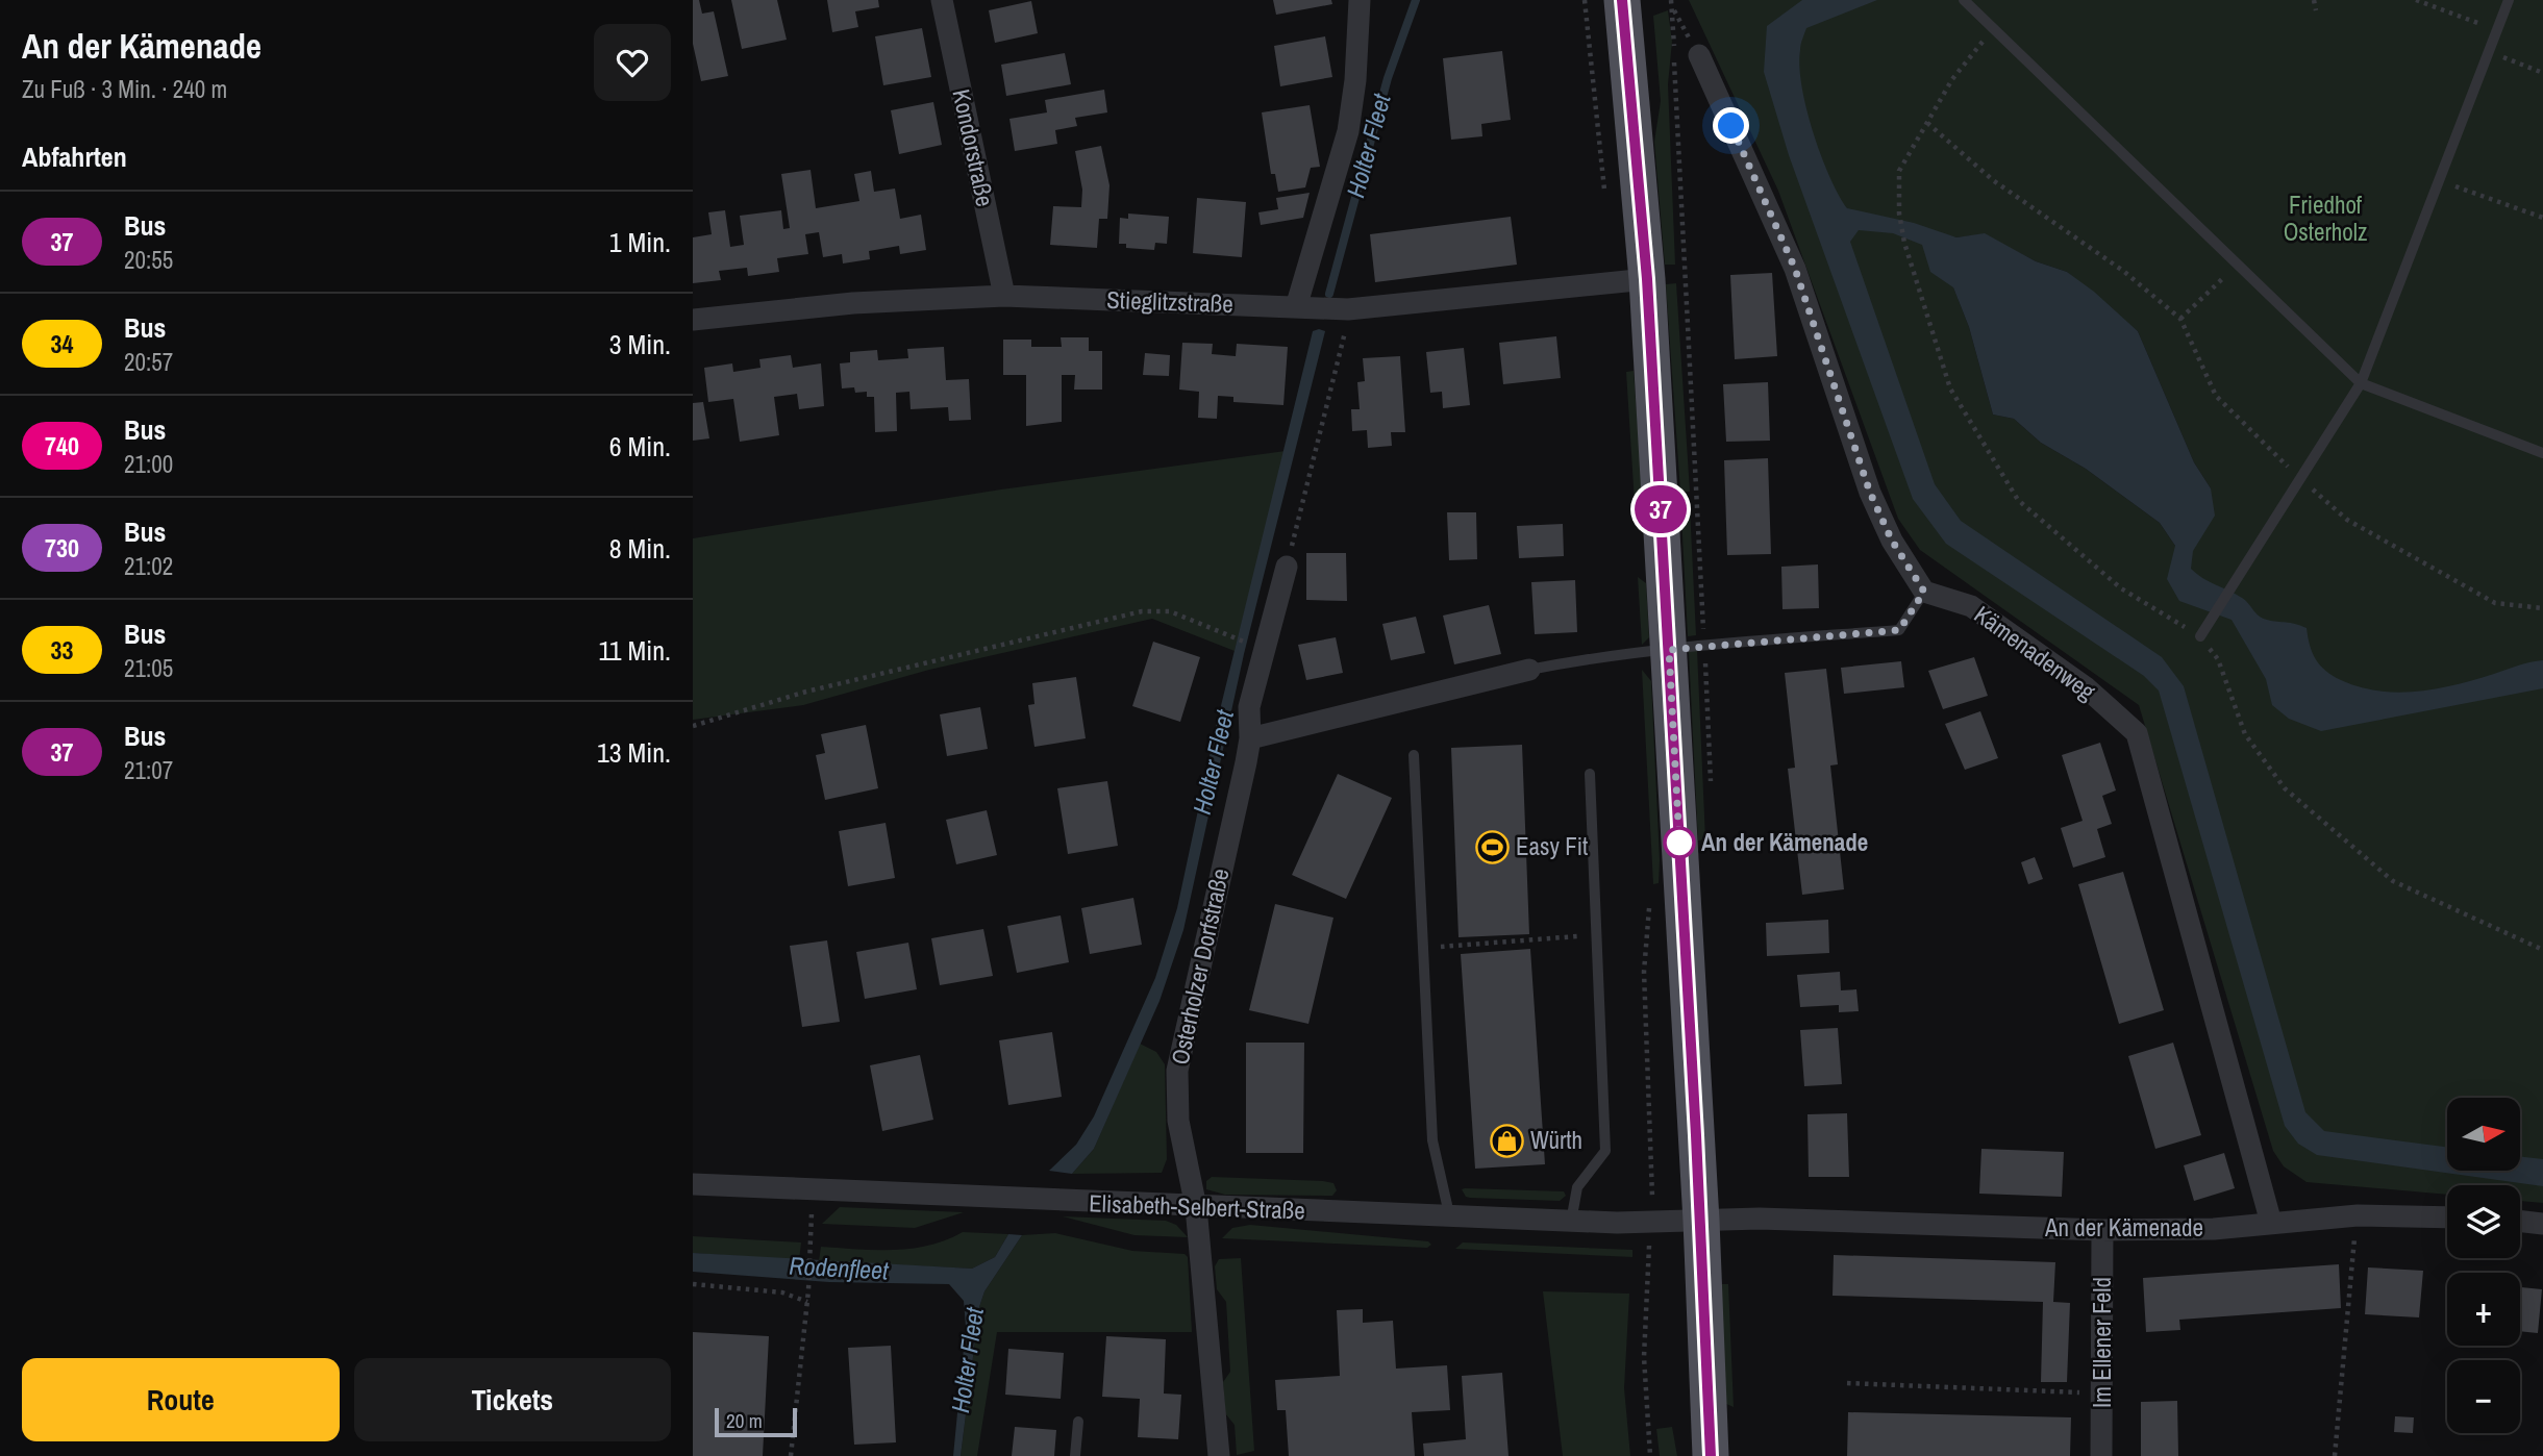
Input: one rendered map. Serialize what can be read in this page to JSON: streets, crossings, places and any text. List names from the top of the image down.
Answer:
{
  "streets": {
    "street": [
      "Kondorstraße",
      "Stieglitzstraße",
      "Kämenadenweg",
      "Osterholzer Dorfstraße",
      "Elisabeth-Selbert-Straße",
      "An der Kämenade",
      "Im Ellener Feld"
    ]
  },
  "crossings": [
    ["Kondorstraße", "Stieglitzstraße"],
    ["Kämenadenweg", "An der Kämenade"],
    ["Osterholzer Dorfstraße", "Elisabeth-Selbert-Straße"],
    ["Elisabeth-Selbert-Straße", "An der Kämenade"],
    ["An der Kämenade", "Im Ellener Feld"]
  ],
  "water": ["Holter Fleet", "Rodenfleet"],
  "parks": ["Friedhof Osterholz"],
  "places": {
    "other": ["An der Kämenade"],
    "sports": ["Easy Fit"],
    "shop": ["Würth"]
  },
  "lines": ["bus line 37"],
  "scale_bar": "20 m",
  "north": "right",
  "page": {
    "heading": [
      ["An der Kämenade", "Zu Fuß · 3 Min. · 240 m"],
      "Abfahrten"
    ],
    "on_map": "37",
    "list": [
      {
        "mark": "37",
        "name": "Bus",
        "note": "20:55",
        "value": "1 Min."
      },
      {
        "mark": "34",
        "name": "Bus",
        "note": "20:57",
        "value": "3 Min."
      },
      {
        "mark": "740",
        "name": "Bus",
        "note": "21:00",
        "value": "6 Min."
      },
      {
        "mark": "730",
        "name": "Bus",
        "note": "21:02",
        "value": "8 Min."
      },
      {
        "mark": "33",
        "name": "Bus",
        "note": "21:05",
        "value": "11 Min."
      },
      {
        "mark": "37",
        "name": "Bus",
        "note": "21:07",
        "value": "13 Min."
      }
    ],
    "map_buttons": ["+", "−"],
    "buttons": ["Route", "Tickets"],
    "scale": "20 m"
  }
}
